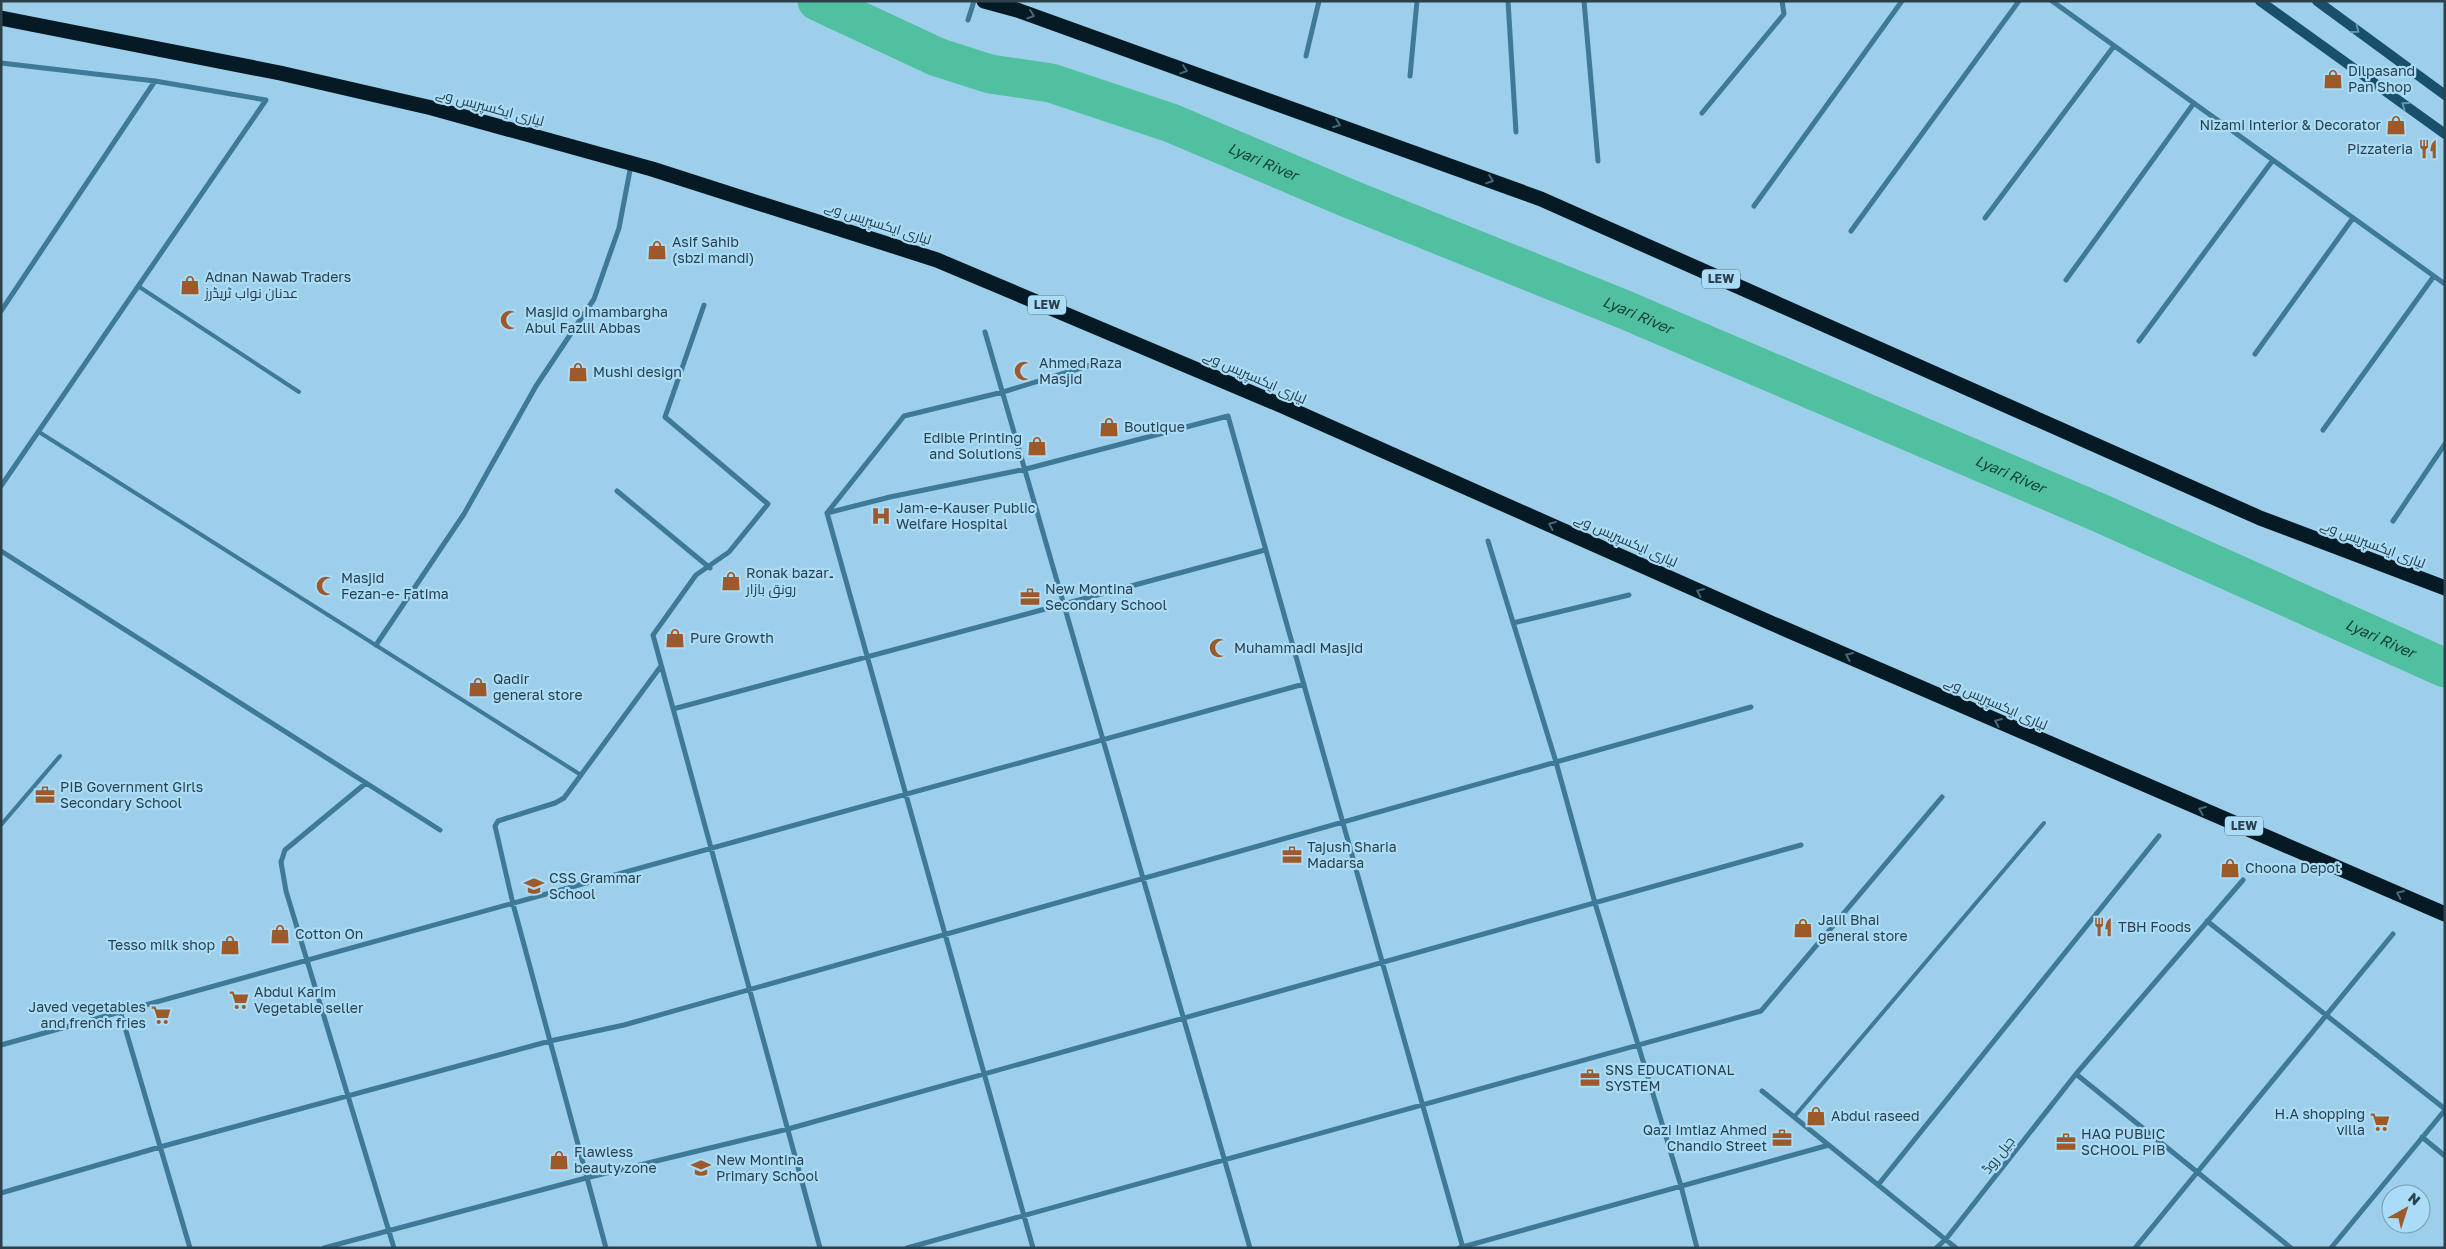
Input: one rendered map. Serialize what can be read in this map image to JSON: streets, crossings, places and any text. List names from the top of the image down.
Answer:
{
  "streets": {
    "highway": ["لیاری ایکسپریس وے", "LEW"],
    "street": ["جیل روڈ"]
  },
  "water": ["Lyari River"],
  "places": {
    "shop": [
      "Dilpasand Pan Shop",
      "Nizami Interior & Decorator",
      "Asif Sahib (sbzi mandi)",
      "Adnan Nawab Traders عدنان نواب ٹریڈرز",
      "Mushi design",
      "Boutique",
      "Edible Printing and Solutions",
      "Ronak bazar۔ رونق بازار",
      "Pure Growth",
      "Qadir general store",
      "Choona Depot",
      "Jalil Bhai general store",
      "Cotton On",
      "Tesso milk shop",
      "Abdul raseed",
      "Flawless beauty zone"
    ],
    "restaurant": ["Pizzateria", "TBH Foods"],
    "mosque": [
      "Masjid o Imambargha Abul Fazlil Abbas",
      "Ahmed Raza Masjid",
      "Masjid Fezan-e- Fatima",
      "Muhammadi Masjid"
    ],
    "hospital": ["Jam-e-Kauser Public Welfare Hospital"],
    "office": [
      "New Montina Secondary School",
      "PIB Government Girls Secondary School",
      "Tajush Sharia Madarsa",
      "SNS EDUCATIONAL SYSTEM",
      "Qazi Imtiaz Ahmed Chandio Street",
      "HAQ PUBLIC SCHOOL PIB"
    ],
    "school or university": ["CSS Grammar School", "New Montina Primary School"],
    "supermarket": ["Abdul Karim Vegetable seller", "Javed vegetables and french fries", "H.A shopping villa"]
  },
  "north": "top right"
}
